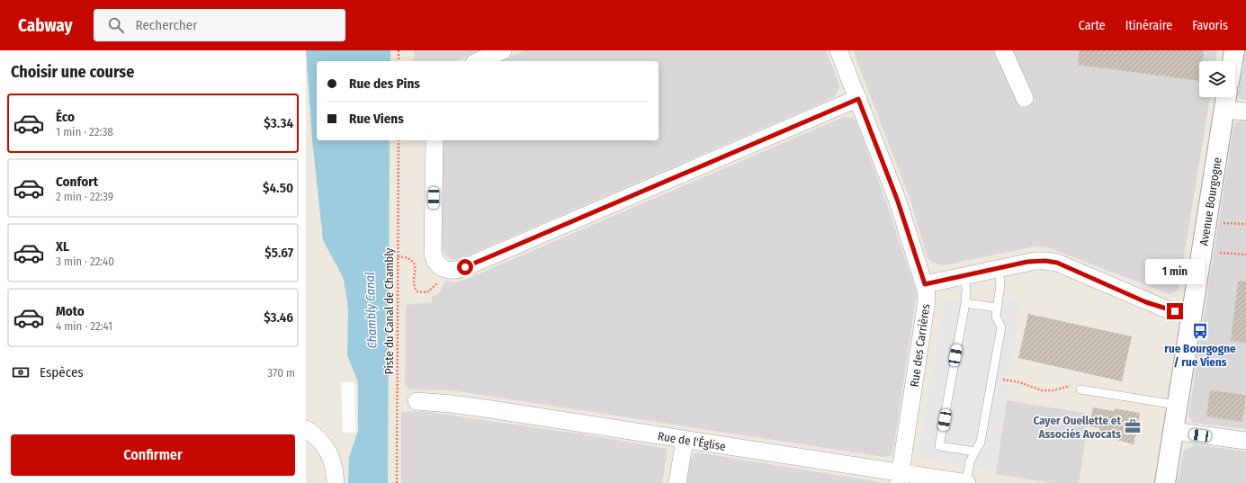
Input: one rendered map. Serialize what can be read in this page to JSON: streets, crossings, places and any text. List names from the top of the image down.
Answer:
{
  "streets": {
    "street": ["Avenue Bourgogne", "Rue des Carrières", "Rue de l'Église"],
    "path": ["Piste du Canal de Chambly"]
  },
  "crossings": [
    ["Rue des Carrières", "Rue de l'Église"]
  ],
  "water": ["Chambly Canal"],
  "places": {
    "bus stop": ["rue Bourgogne / rue Viens"],
    "office": ["Cayer Ouellette et Associés Avocats"]
  },
  "page": {
    "header": "Cabway",
    "search": "Rechercher",
    "nav": ["Carte", "Itinéraire", "Favoris"],
    "heading": "Choisir une course",
    "banner": ["Rue des Pins", "Rue Viens"],
    "list": [
      {
        "name": "Éco",
        "note": "1 min · 22:38",
        "value": "$3.34"
      },
      {
        "name": "Confort",
        "note": "2 min · 22:39",
        "value": "$4.50"
      },
      {
        "name": "XL",
        "note": "3 min · 22:40",
        "value": "$5.67"
      },
      {
        "name": "Moto",
        "note": "4 min · 22:41",
        "value": "$3.46"
      }
    ],
    "bubble": "1 min",
    "pay": ["Espèces", "370 m"],
    "buttons": "Confirmer"
  }
}
